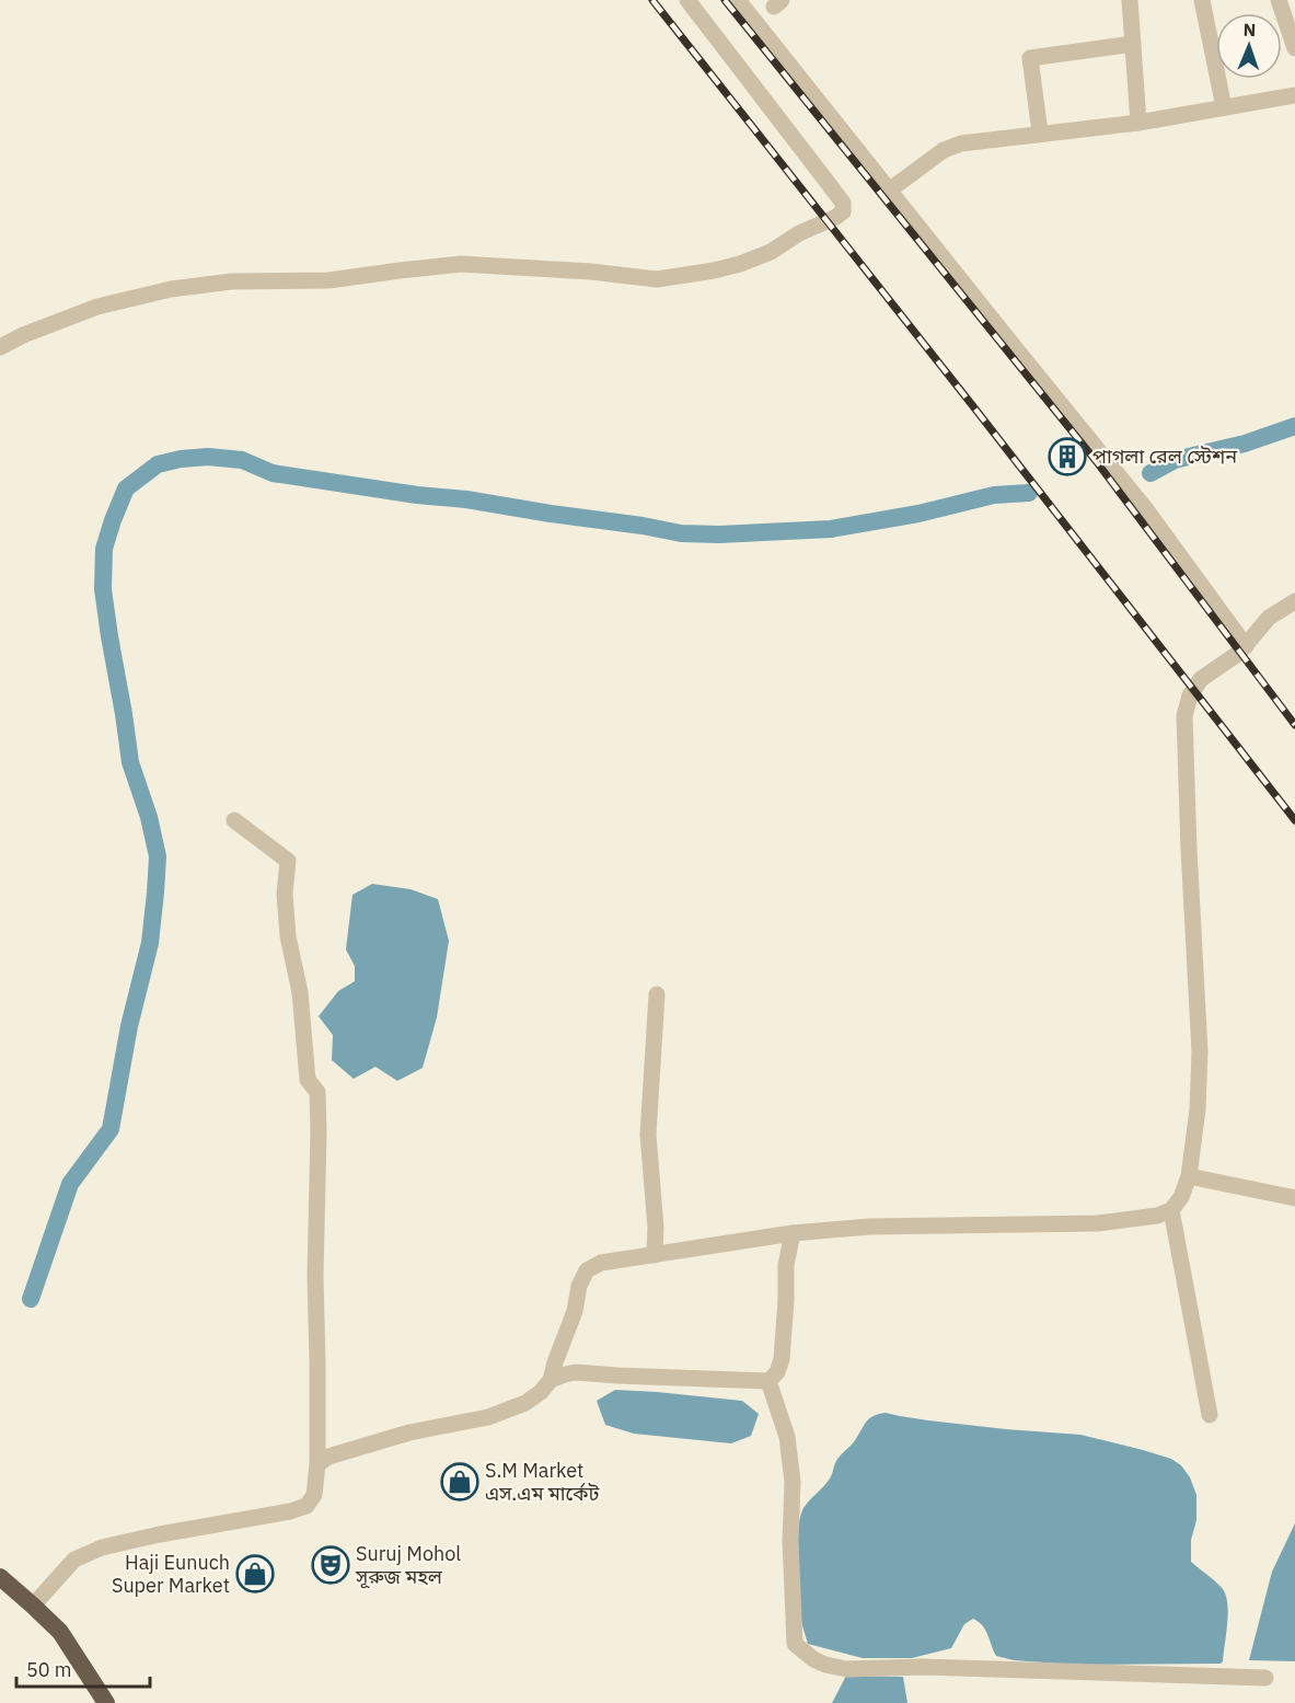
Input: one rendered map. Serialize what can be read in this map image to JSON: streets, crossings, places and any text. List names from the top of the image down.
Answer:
{
  "places": {
    "building": ["পাগলা রেল স্টেশন"],
    "shop": ["S.M Market এস.এম মার্কেট", "Haji Eunuch Super Market"],
    "theatre": ["Suruj Mohol সূরুজ মহল"]
  },
  "scale_bar": "50 m",
  "north": "top"
}
